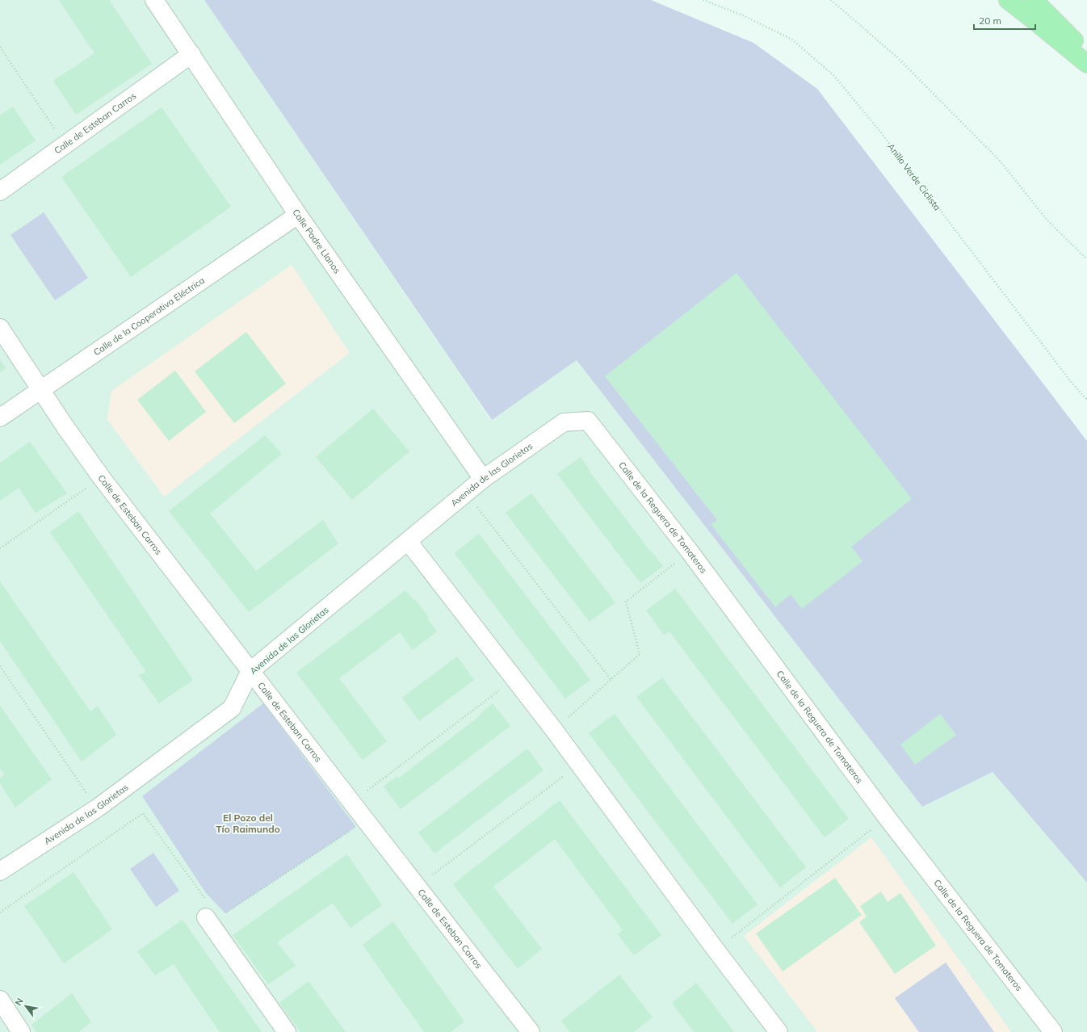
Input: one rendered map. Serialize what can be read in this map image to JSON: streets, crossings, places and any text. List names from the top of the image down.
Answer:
{
  "streets": {
    "street": [
      "Calle de Esteban Carros",
      "Calle Padre Llanos",
      "Calle de la Cooperativa Eléctrica",
      "Avenida de las Glorietas",
      "Calle de la Reguera de Tomateros"
    ],
    "path": ["Anillo Verde Ciclista"]
  },
  "crossings": [
    ["Calle de Esteban Carros", "Calle Padre Llanos"],
    ["Calle de Esteban Carros", "Calle de la Cooperativa Eléctrica"],
    ["Calle de Esteban Carros", "Avenida de las Glorietas"],
    ["Calle Padre Llanos", "Calle de la Cooperativa Eléctrica"],
    ["Calle Padre Llanos", "Avenida de las Glorietas"],
    ["Avenida de las Glorietas", "Calle de la Reguera de Tomateros"]
  ],
  "districts": ["El Pozo del Tío Raimundo"],
  "scale_bar": "20 m",
  "north": "top left"
}
